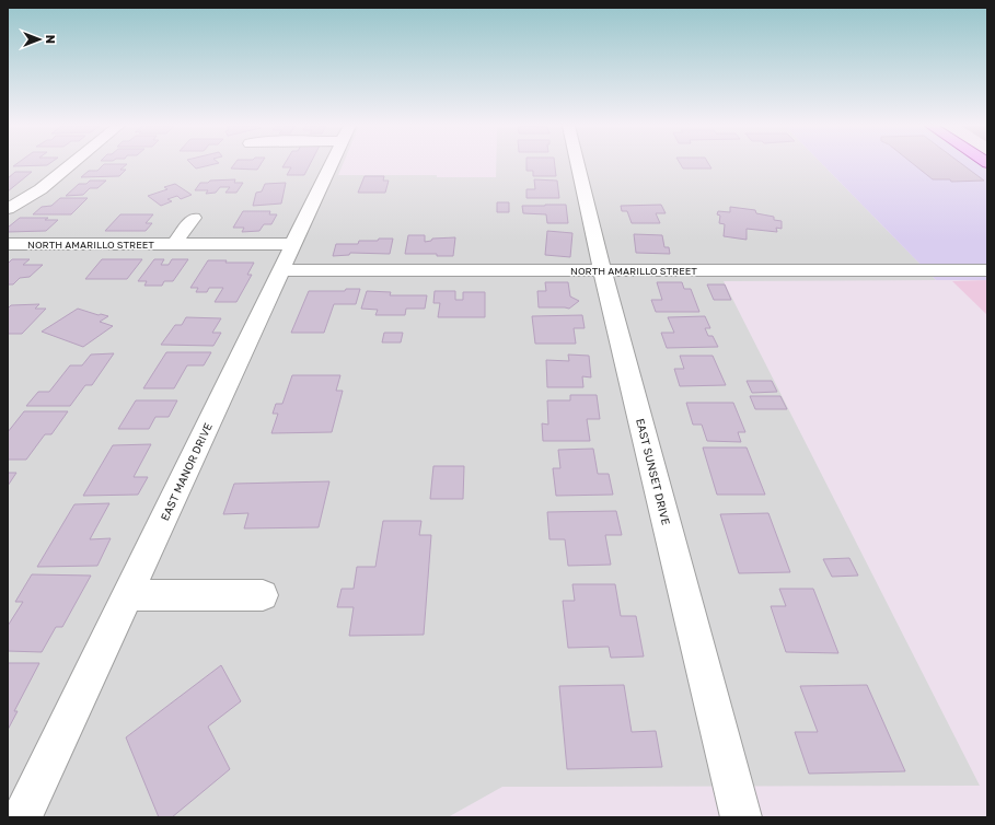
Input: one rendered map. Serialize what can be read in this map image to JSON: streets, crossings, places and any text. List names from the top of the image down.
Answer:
{
  "streets": {
    "street": ["NORTH AMARILLO STREET", "EAST MANOR DRIVE", "EAST SUNSET DRIVE"]
  },
  "crossings": [
    ["NORTH AMARILLO STREET", "EAST MANOR DRIVE"],
    ["NORTH AMARILLO STREET", "EAST SUNSET DRIVE"]
  ],
  "north": "right"
}
